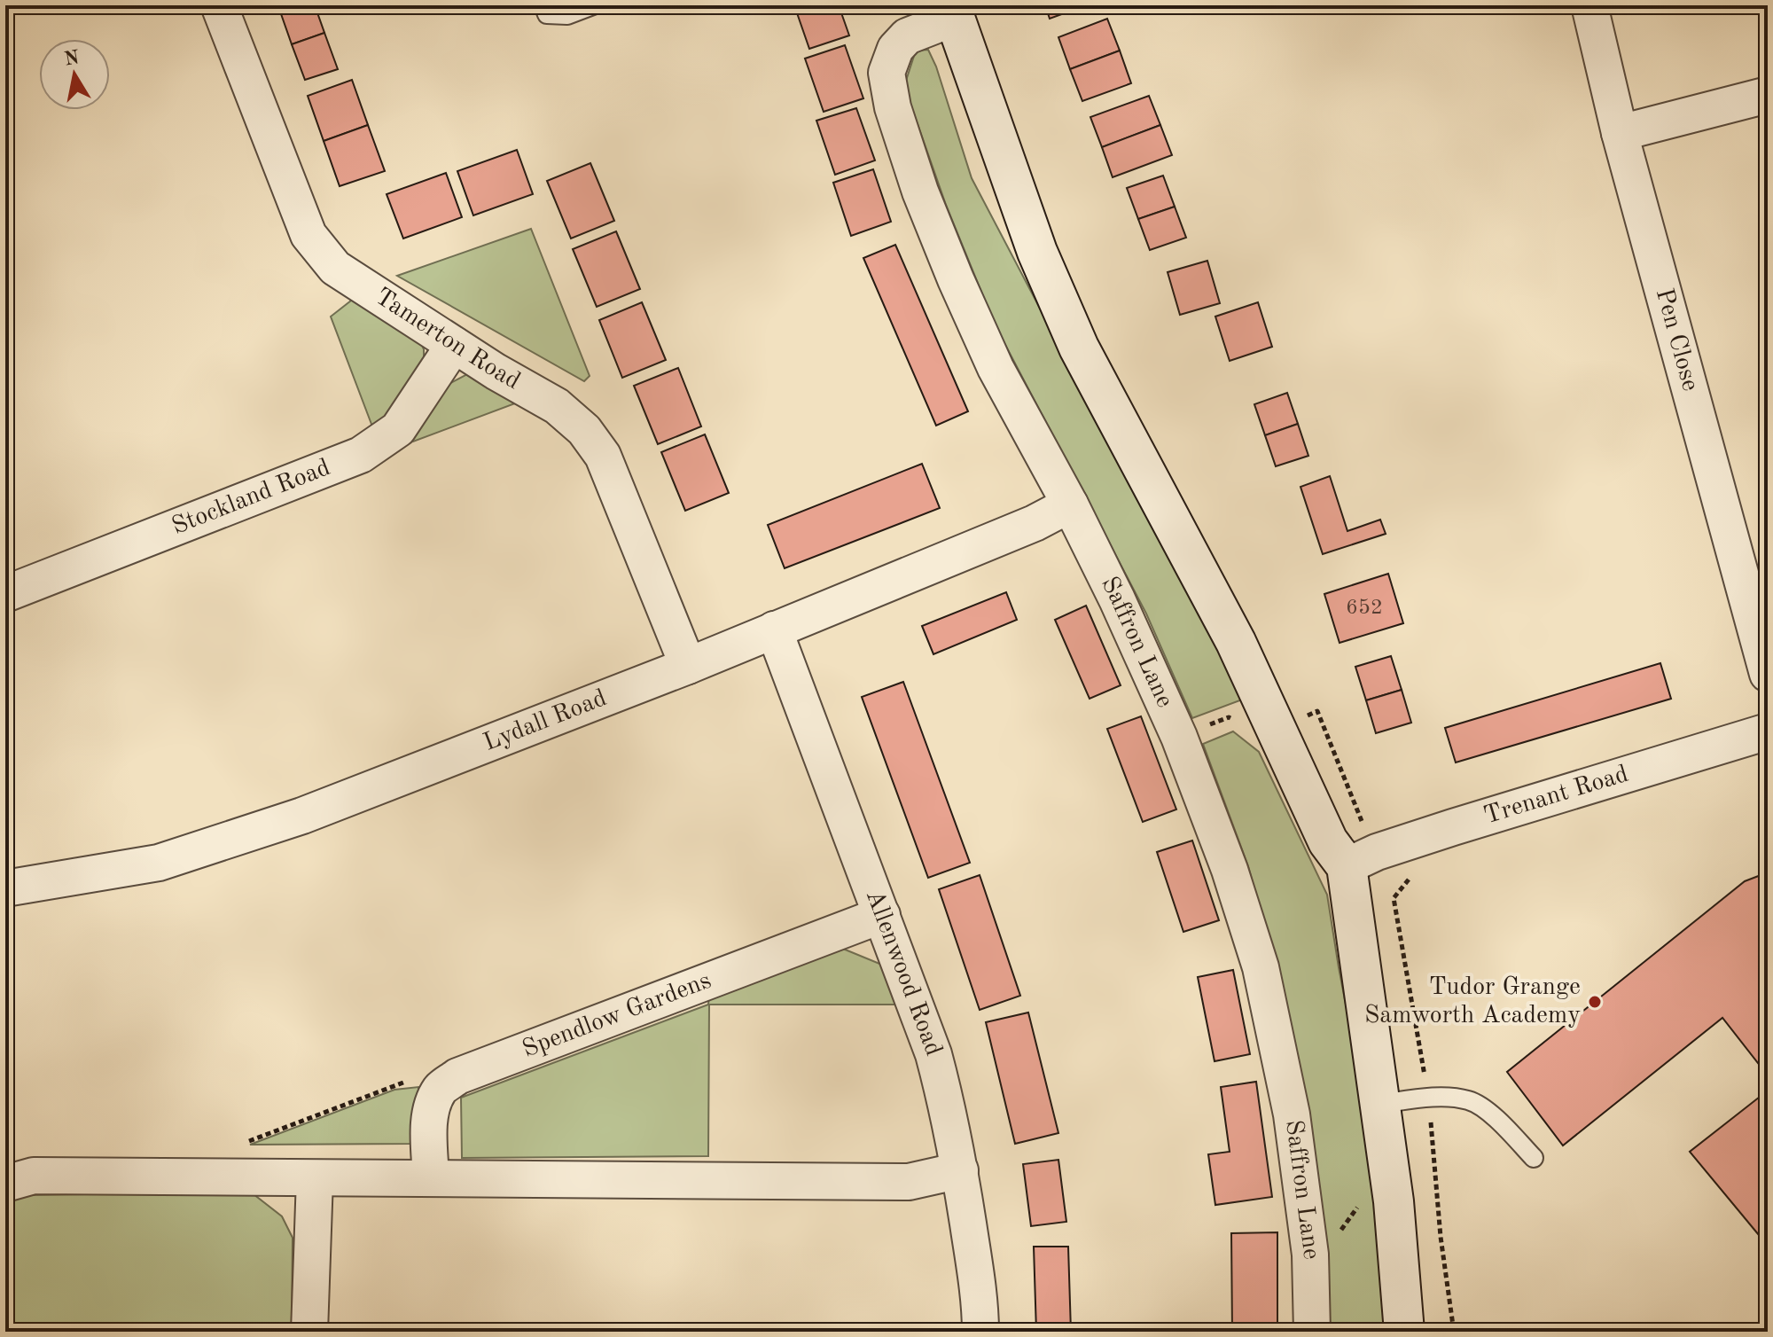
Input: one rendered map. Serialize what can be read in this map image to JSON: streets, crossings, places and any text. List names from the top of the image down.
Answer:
{
  "streets": {
    "main road": ["Saffron Lane"],
    "street": [
      "Tamerton Road",
      "Pen Close",
      "Stockland Road",
      "Lydall Road",
      "Trenant Road",
      "Allenwood Road",
      "Spendlow Gardens"
    ]
  },
  "crossings": [
    ["Tamerton Road", "Stockland Road"],
    ["Tamerton Road", "Lydall Road"],
    ["Saffron Lane", "Lydall Road"],
    ["Saffron Lane", "Trenant Road"],
    ["Lydall Road", "Allenwood Road"],
    ["Allenwood Road", "Spendlow Gardens"]
  ],
  "places": ["Tudor Grange Samworth Academy"],
  "house_numbers": ["652"],
  "north": "top"
}
